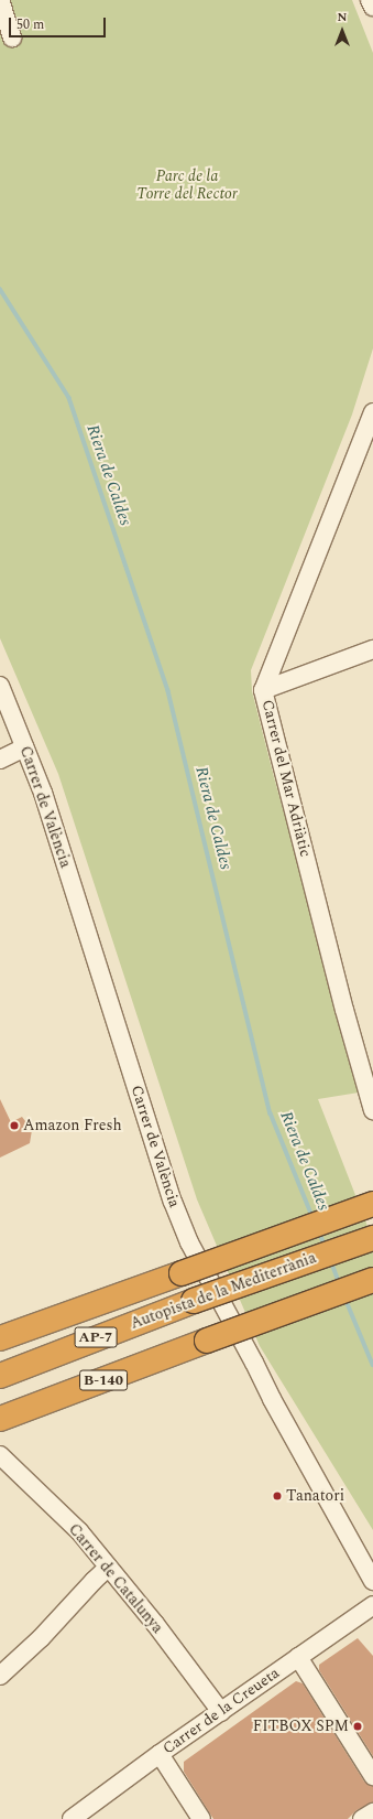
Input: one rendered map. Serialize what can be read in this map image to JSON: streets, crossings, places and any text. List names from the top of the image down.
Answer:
{
  "streets": {
    "highway": ["Autopista de la Mediterrània", "AP-7", "B-140"],
    "street": [
      "Carrer del Mar Adriàtic",
      "Carrer de València",
      "Carrer de Catalunya",
      "Carrer de la Creueta"
    ]
  },
  "crossings": [
    ["Carrer de Catalunya", "Carrer de la Creueta"]
  ],
  "water": ["Riera de Caldes"],
  "parks": ["Parc de la Torre del Rector"],
  "places": ["Amazon Fresh", "Tanatori", "FITBOX SPM"],
  "scale_bar": "50 m",
  "north": "top"
}
